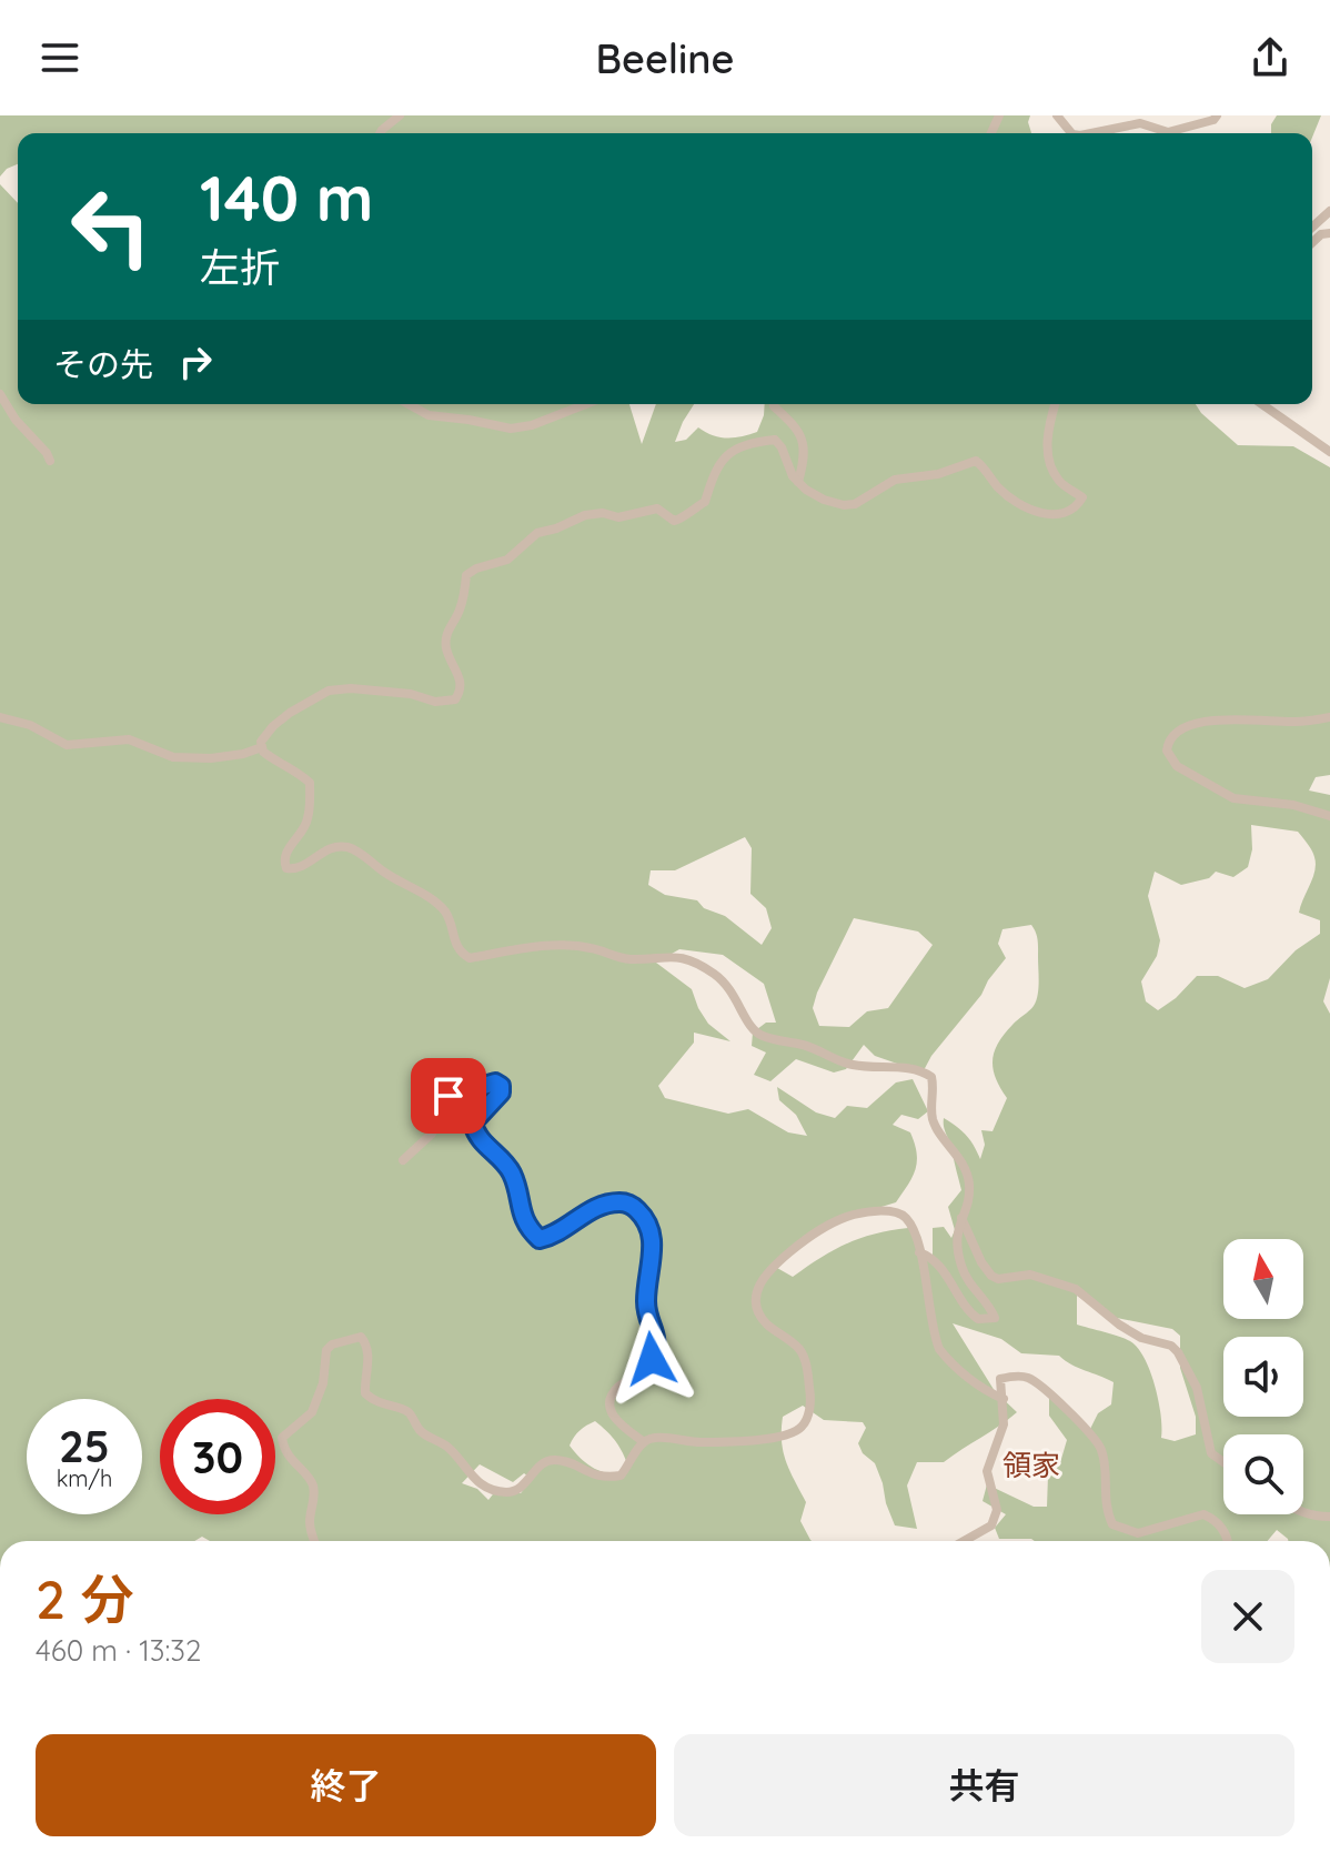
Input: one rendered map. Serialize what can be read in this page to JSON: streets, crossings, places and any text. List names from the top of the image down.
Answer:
{
  "districts": ["領家"],
  "north": "top",
  "page": {
    "header": "Beeline",
    "turn": ["140 m", "左折"],
    "then": "その先",
    "speed": "25 km/h",
    "limit": "30",
    "heading": ["2 分", "460 m · 13:32"],
    "buttons": ["終了", "共有"]
  }
}
